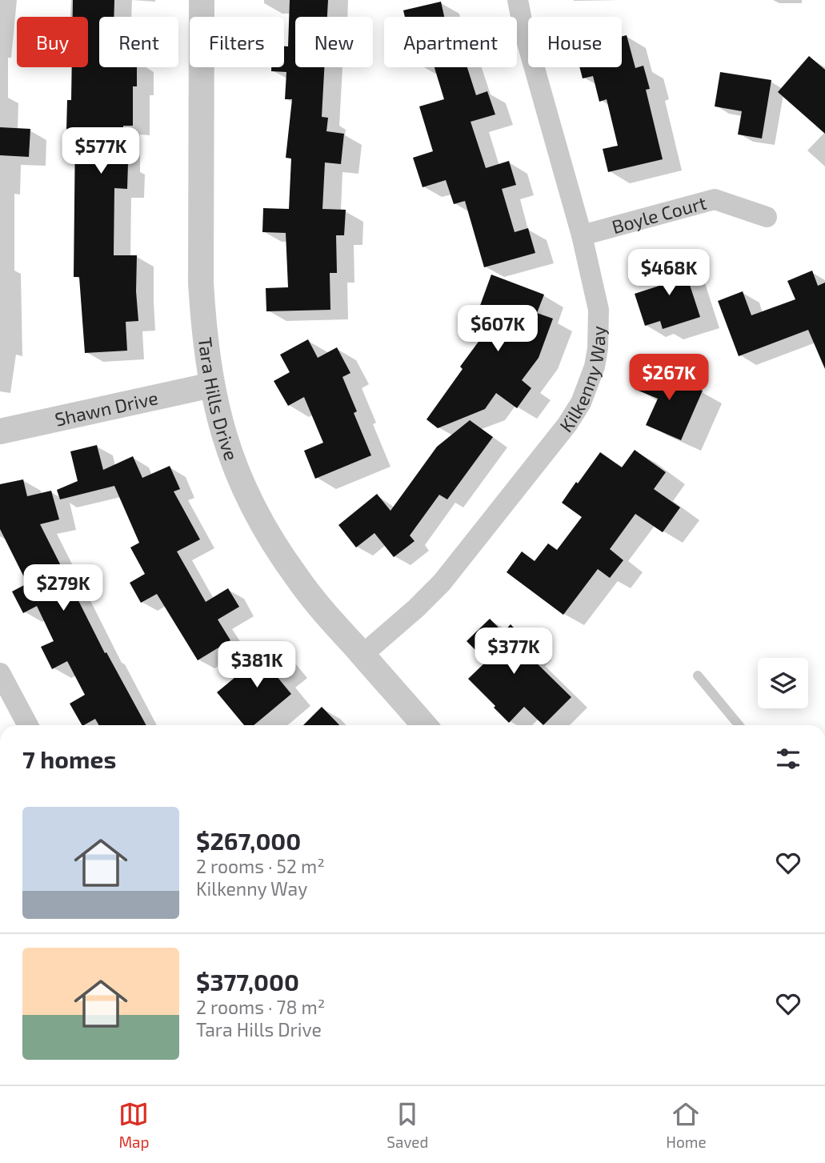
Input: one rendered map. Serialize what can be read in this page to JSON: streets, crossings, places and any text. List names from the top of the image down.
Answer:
{
  "streets": {
    "street": [
      "Boyle Court",
      "Kilkenny Way",
      "Tara Hills Drive",
      "Shawn Drive"
    ]
  },
  "crossings": [
    ["Boyle Court", "Kilkenny Way"],
    ["Kilkenny Way", "Tara Hills Drive"],
    ["Tara Hills Drive", "Shawn Drive"]
  ],
  "page": {
    "chip": [
      "Buy",
      "Rent",
      "Filters",
      "New",
      "Apartment",
      "House"
    ],
    "price": [
      "$577K",
      "$468K",
      "$607K",
      "$267K",
      "$279K",
      "$377K",
      "$381K"
    ],
    "heading": "7 homes",
    "list": [
      {
        "name": "$267,000",
        "note": "2 rooms · 52 m² · Kilkenny Way"
      },
      {
        "name": "$377,000",
        "note": "2 rooms · 78 m² · Tara Hills Drive"
      }
    ],
    "tabs": ["Map", "Saved", "Home"]
  }
}
